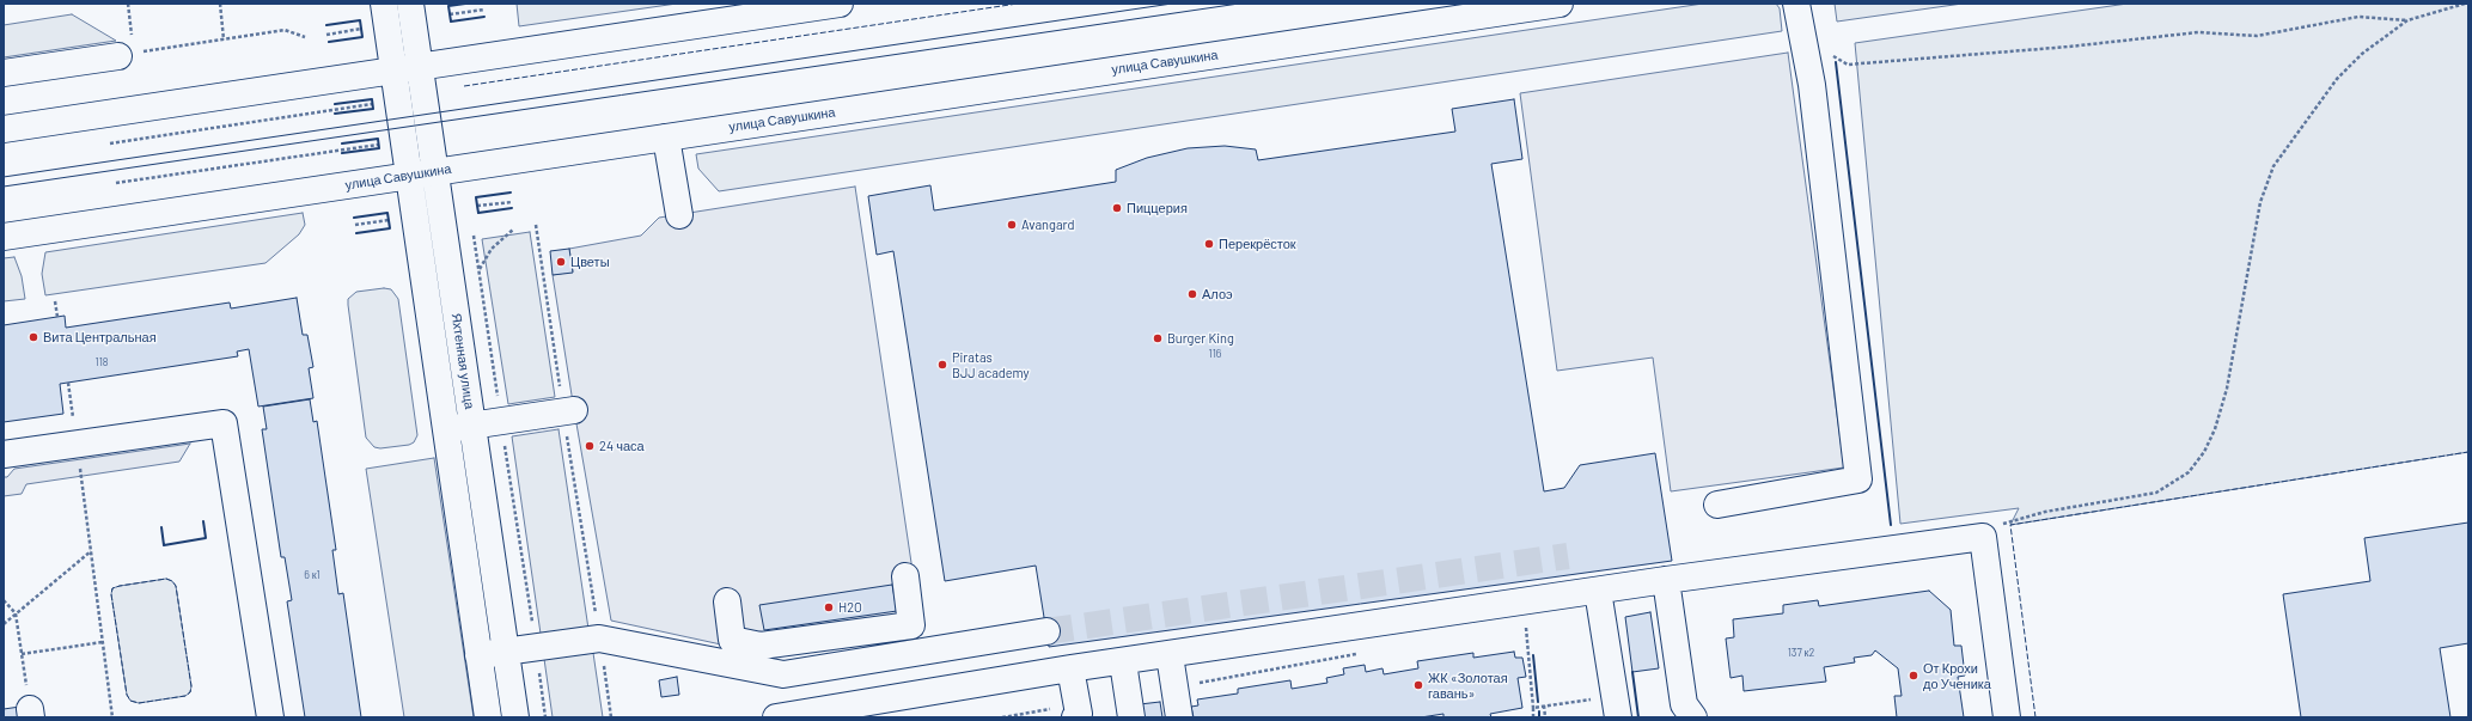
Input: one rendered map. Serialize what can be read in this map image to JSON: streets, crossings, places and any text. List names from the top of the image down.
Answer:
{
  "streets": {
    "main road": ["улица Савушкина", "Яхтенная улица"]
  },
  "crossings": [
    ["улица Савушкина", "Яхтенная улица"]
  ],
  "places": [
    "Пиццерия",
    "Avangard",
    "Перекрёсток",
    "Цветы",
    "Алоэ",
    "Вита Центральная",
    "Burger King",
    "Piratas BJJ academy",
    "24 часа",
    "H2O",
    "От Крохи до Ученика",
    "ЖК «Золотая гавань»"
  ],
  "house_numbers": [
    "116",
    "118",
    "6 к1",
    "137 к2"
  ]
}
